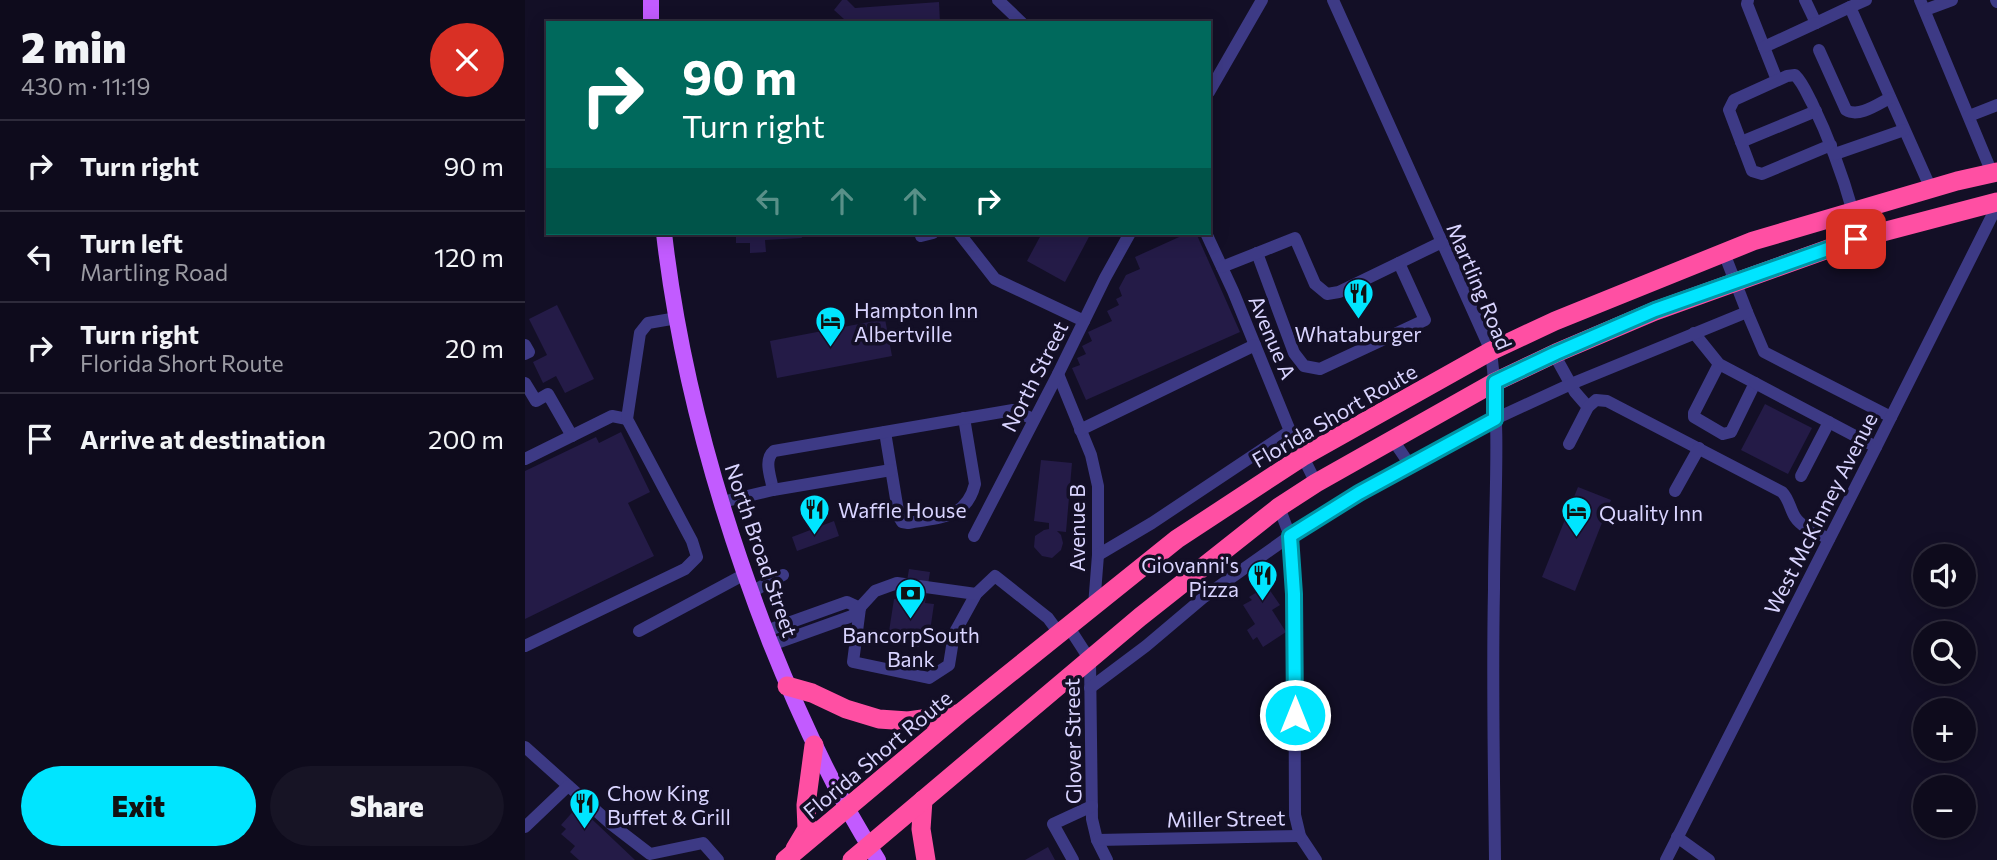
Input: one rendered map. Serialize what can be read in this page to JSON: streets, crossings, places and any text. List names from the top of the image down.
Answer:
{
  "streets": {
    "highway": ["Florida Short Route"],
    "main road": ["North Broad Street"],
    "street": [
      "Martling Road",
      "Avenue A",
      "North Street",
      "West McKinney Avenue",
      "Avenue B",
      "Glover Street",
      "Miller Street"
    ]
  },
  "crossings": [
    ["Martling Road", "Florida Short Route"],
    ["Avenue A", "Florida Short Route"],
    ["North Street", "Avenue B"],
    ["Florida Short Route", "Avenue B"],
    ["Florida Short Route", "North Broad Street"],
    ["Florida Short Route", "Glover Street"],
    ["Glover Street", "Miller Street"]
  ],
  "places": {
    "restaurant": [
      "Whataburger",
      "Waffle House",
      "Giovanni's Pizza",
      "Chow King Buffet & Grill"
    ],
    "hotel": ["Hampton Inn Albertville", "Quality Inn"],
    "bank": ["BancorpSouth Bank"]
  },
  "page": {
    "heading": ["2 min", "430 m · 11:19"],
    "turn": ["90 m", "Turn right"],
    "list": [
      {
        "name": "Turn right",
        "value": "90 m"
      },
      {
        "name": "Turn left",
        "note": "Martling Road",
        "value": "120 m"
      },
      {
        "name": "Turn right",
        "note": "Florida Short Route",
        "value": "20 m"
      },
      {
        "name": "Arrive at destination",
        "value": "200 m"
      }
    ],
    "map_buttons": ["+", "−"],
    "buttons": ["Exit", "Share"]
  }
}
